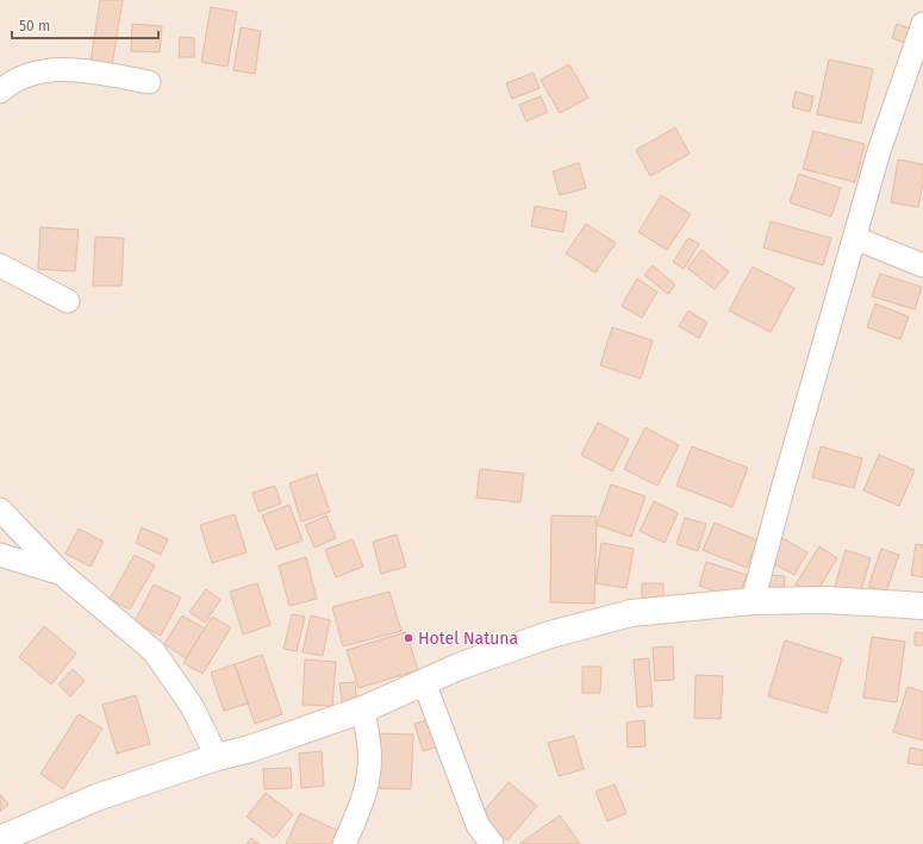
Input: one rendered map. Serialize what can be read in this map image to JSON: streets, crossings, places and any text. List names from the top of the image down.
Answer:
{
  "places": ["Hotel Natuna"],
  "scale_bar": "50 m"
}
